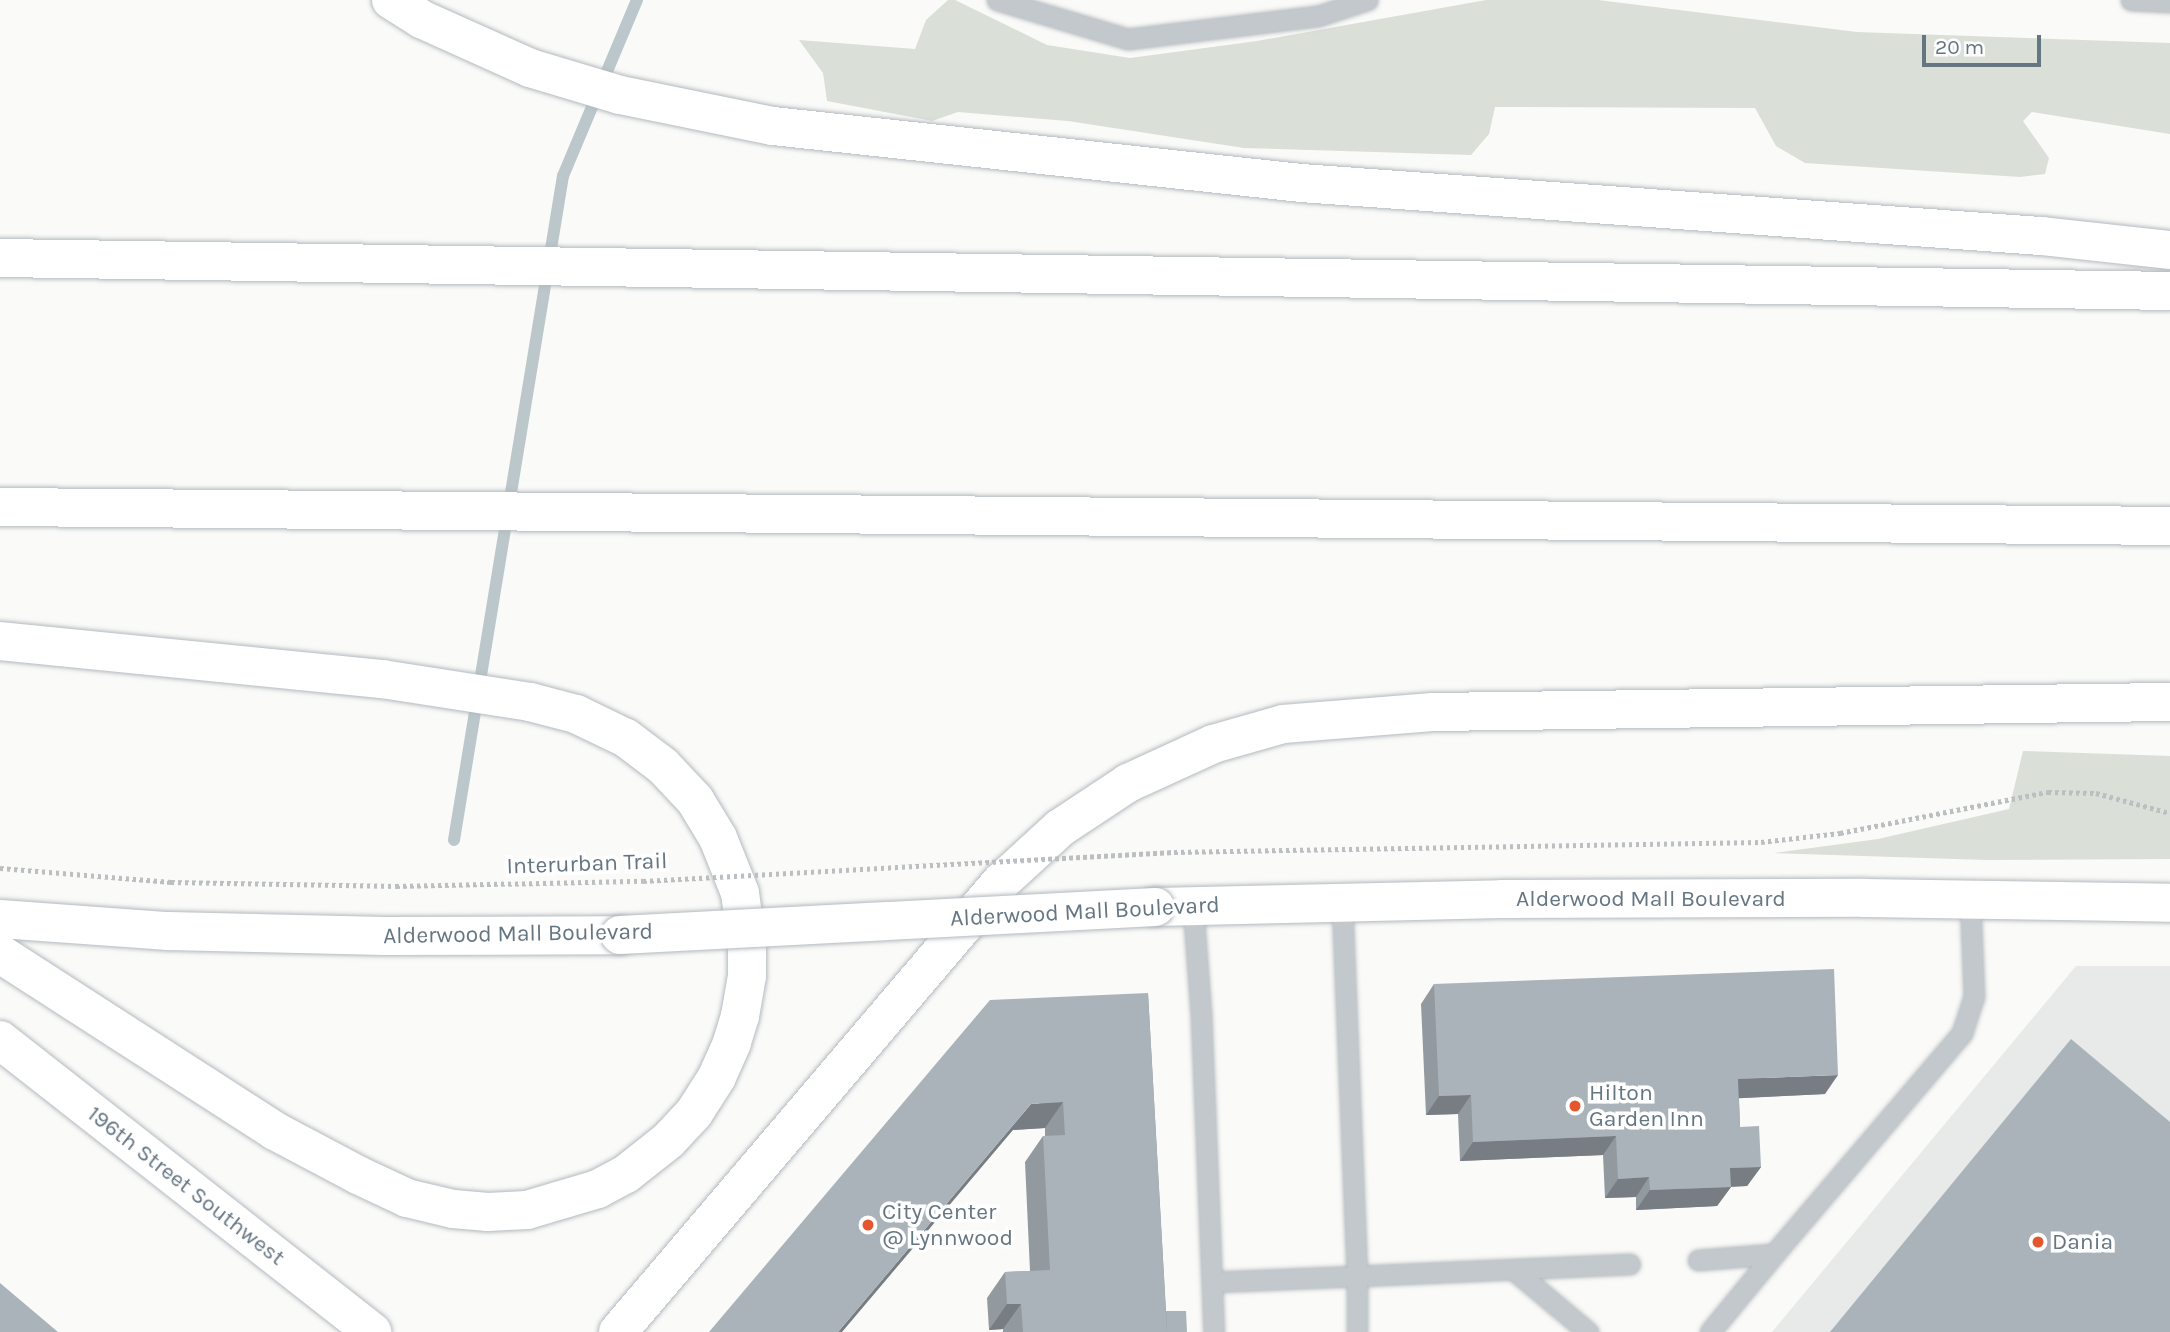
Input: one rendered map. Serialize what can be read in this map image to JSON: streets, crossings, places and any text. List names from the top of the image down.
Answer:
{
  "streets": {
    "main road": ["Alderwood Mall Boulevard", "196th Street Southwest"],
    "path": ["Interurban Trail"]
  },
  "places": ["Hilton Garden Inn", "City Center @ Lynnwood", "Dania"],
  "scale_bar": "20 m"
}
